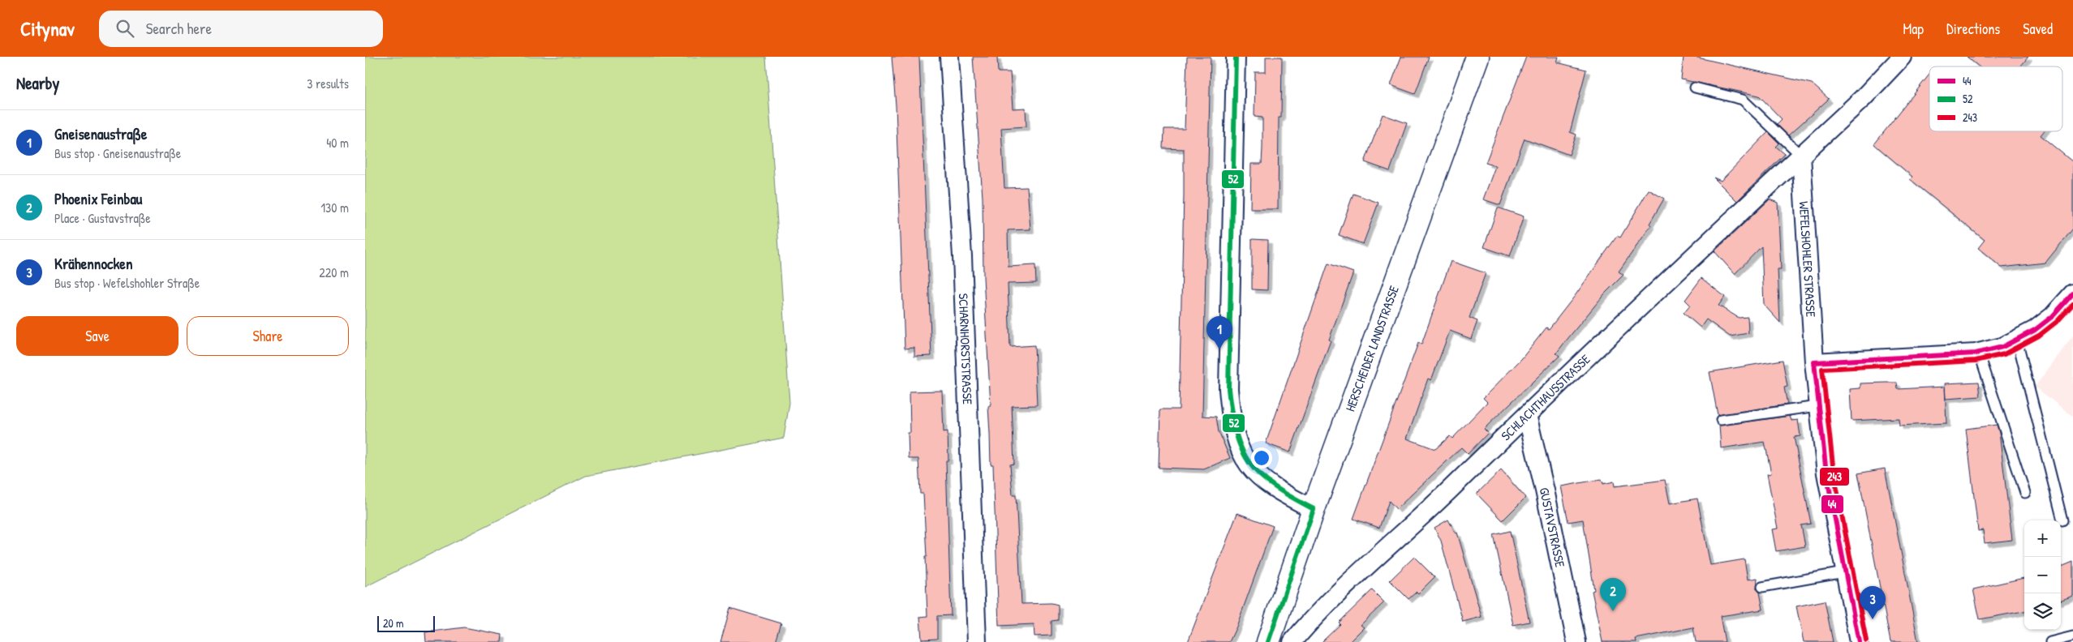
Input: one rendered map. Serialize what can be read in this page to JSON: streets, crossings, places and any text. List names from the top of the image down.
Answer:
{
  "streets": {
    "main road": ["HERSCHEIDER LANDSTRASSE"],
    "street": [
      "WEFELSHOHLER STRASSE",
      "SCHARNHORSTSTRASSE",
      "SCHLACHTHAUSSTRASSE",
      "GUSTAVSTRASSE"
    ]
  },
  "crossings": [
    ["WEFELSHOHLER STRASSE", "SCHLACHTHAUSSTRASSE"],
    ["SCHLACHTHAUSSTRASSE", "GUSTAVSTRASSE"]
  ],
  "lines": ["transit line 52", "transit line 44", "transit line 243"],
  "legend": ["44", "52", "243"],
  "scale_bar": "20 m",
  "page": {
    "header": "Citynav",
    "search": "Search here",
    "nav": ["Map", "Directions", "Saved"],
    "heading": ["Nearby", "3 results"],
    "list": [
      {
        "mark": "1",
        "name": "Gneisenaustraße",
        "note": "Bus stop · Gneisenaustraße",
        "value": "40 m"
      },
      {
        "mark": "2",
        "name": "Phoenix Feinbau",
        "note": "Place · Gustavstraße",
        "value": "130 m"
      },
      {
        "mark": "3",
        "name": "Krähennocken",
        "note": "Bus stop · Wefelshohler Straße",
        "value": "220 m"
      }
    ],
    "buttons": ["Save", "Share"],
    "pins": ["1", "2", "3"],
    "map_buttons": ["+", "−"],
    "scale": "20 m"
  }
}
